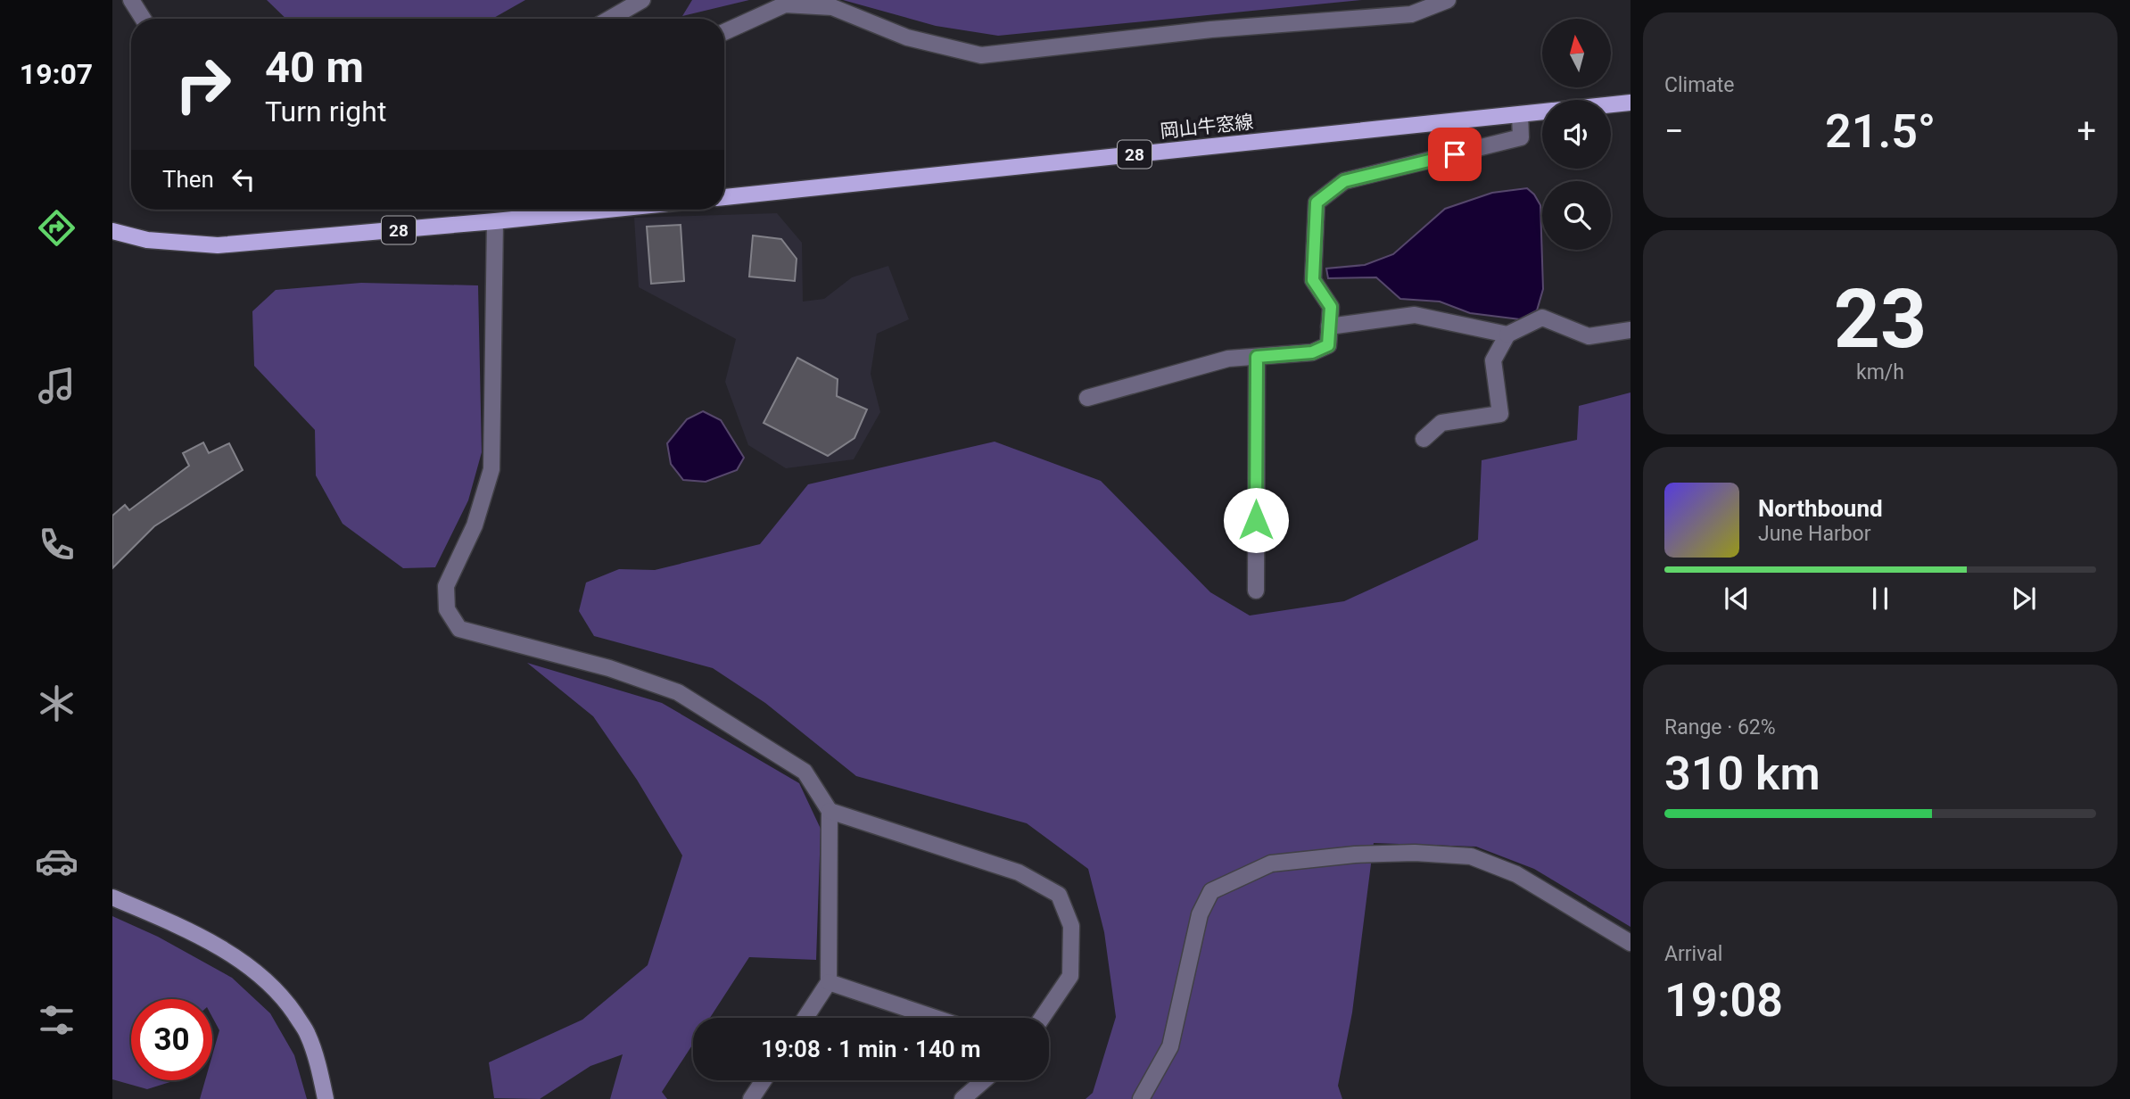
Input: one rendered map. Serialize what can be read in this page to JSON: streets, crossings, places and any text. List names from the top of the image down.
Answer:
{
  "streets": {
    "main road": ["岡山牛窓線", "28"]
  },
  "north": "top",
  "page": {
    "tabs": "19:07",
    "tile": [
      "Climate",
      ["23", "km/h"],
      ["Range · 62%", "310 km"],
      ["Arrival", "19:08"]
    ],
    "turn": ["40 m", "Turn right"],
    "heat": ["−", "21.5°", "+"],
    "then": "Then",
    "song": ["Northbound", "June Harbor"],
    "limit": "30",
    "trip": "19:08 · 1 min · 140 m"
  }
}
